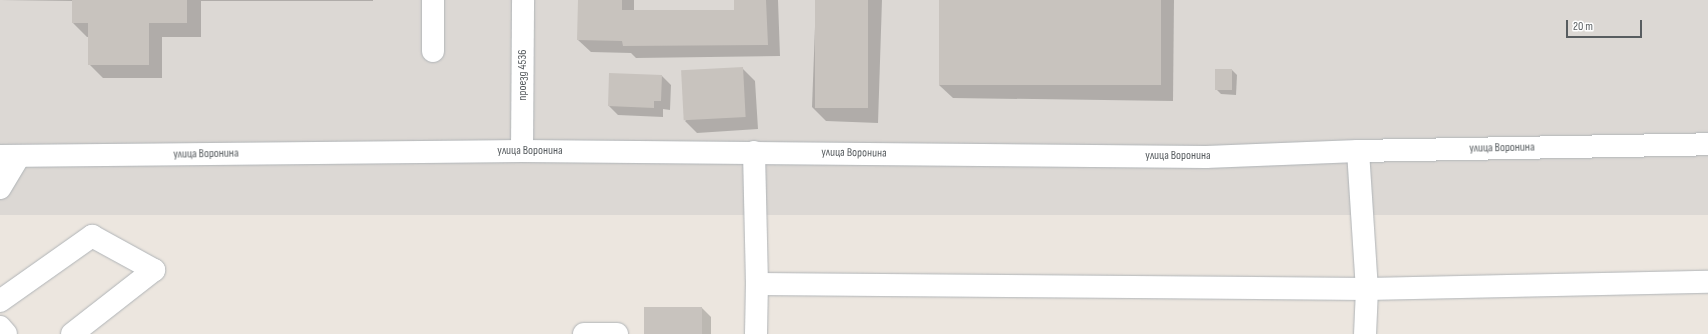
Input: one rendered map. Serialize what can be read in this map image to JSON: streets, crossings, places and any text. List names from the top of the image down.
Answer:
{
  "streets": {
    "street": ["проезд 4536", "улица Воронина"]
  },
  "crossings": [
    ["проезд 4536", "улица Воронина"]
  ],
  "scale_bar": "20 m"
}
